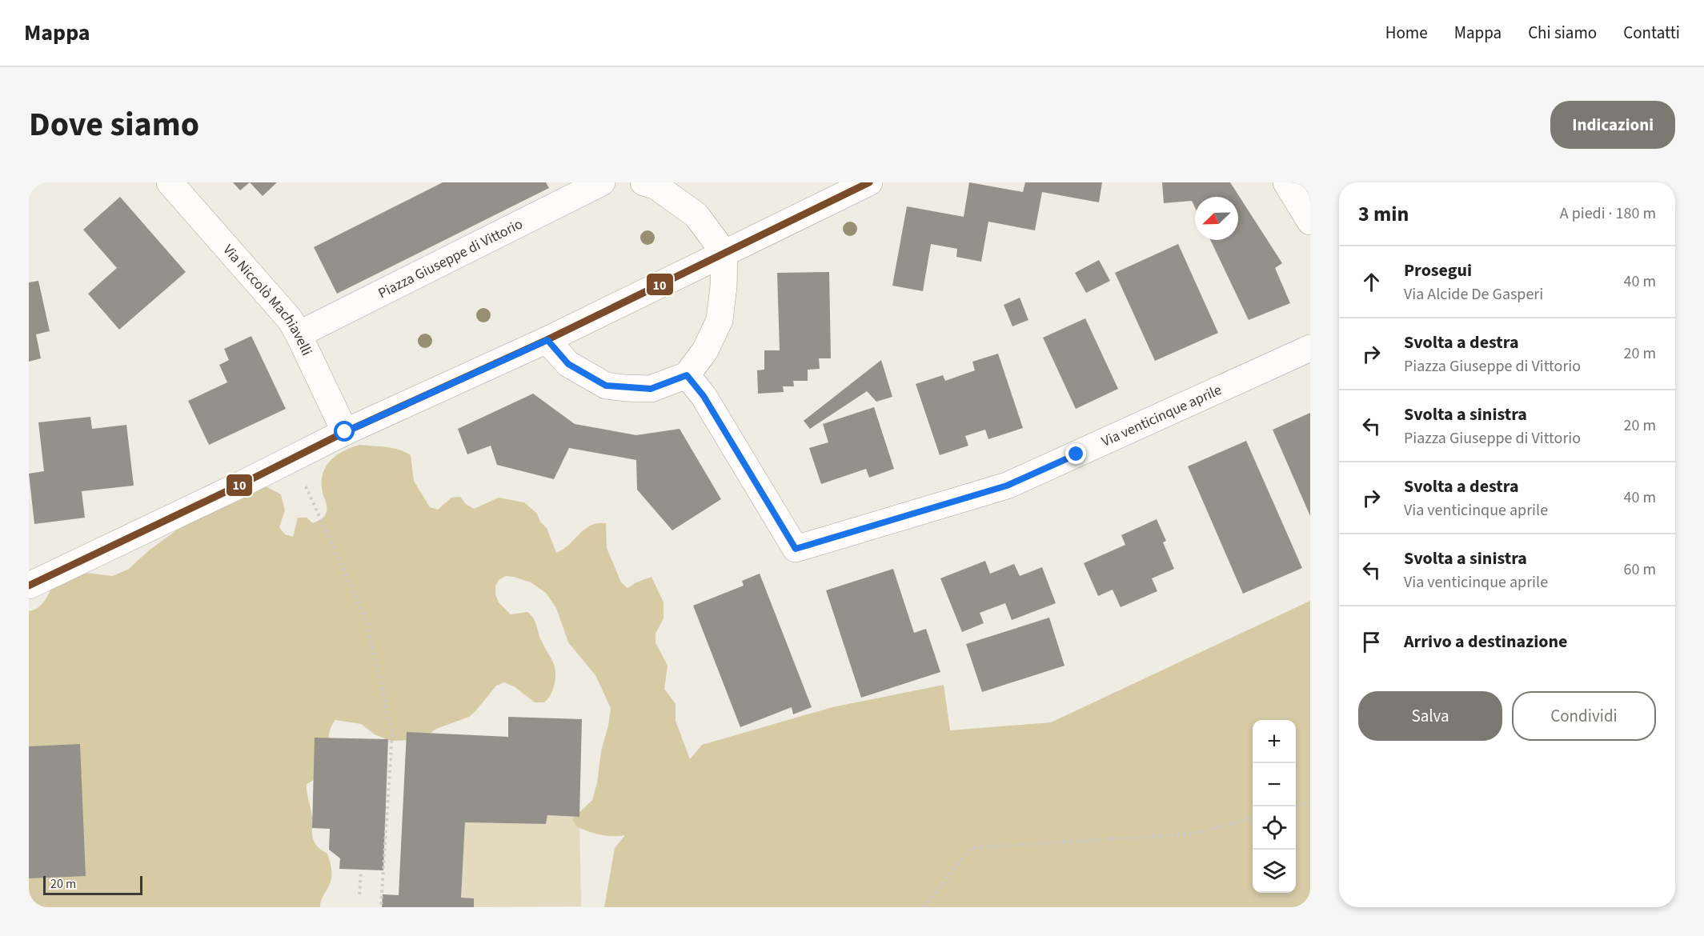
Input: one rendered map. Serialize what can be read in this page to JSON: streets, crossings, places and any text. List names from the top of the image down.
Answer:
{
  "streets": {
    "street": ["Piazza Giuseppe di Vittorio", "Via Niccolò Machiavelli", "Via venticinque aprile"]
  },
  "crossings": [
    ["Piazza Giuseppe di Vittorio", "Via Niccolò Machiavelli"]
  ],
  "lines": ["transit line 10"],
  "scale_bar": "20 m",
  "north": "bottom left",
  "page": {
    "header": "Mappa",
    "nav": [
      "Home",
      "Mappa",
      "Chi siamo",
      "Contatti"
    ],
    "title": "Dove siamo",
    "buttons": [
      "Indicazioni",
      ["Salva", "Condividi"]
    ],
    "heading": ["3 min", "A piedi · 180 m"],
    "list": [
      ["Prosegui", "Via Alcide De Gasperi", "40 m"],
      ["Svolta a destra", "Piazza Giuseppe di Vittorio", "20 m"],
      ["Svolta a sinistra", "Piazza Giuseppe di Vittorio", "20 m"],
      ["Svolta a destra", "Via venticinque aprile", "40 m"],
      ["Svolta a sinistra", "Via venticinque aprile", "60 m"],
      "Arrivo a destinazione"
    ],
    "map_buttons": ["+", "−"],
    "scale": "20 m"
  }
}
